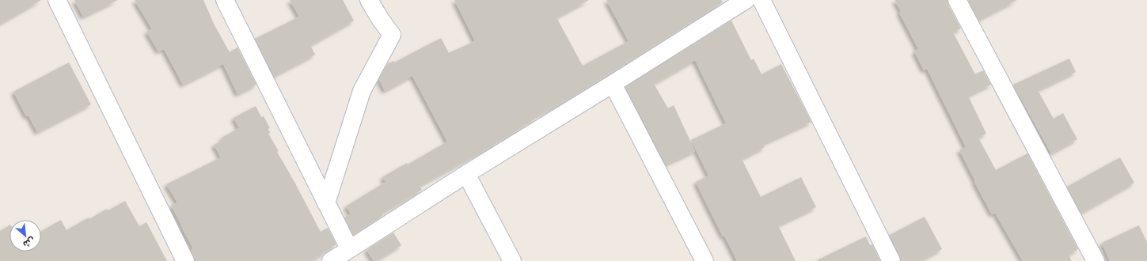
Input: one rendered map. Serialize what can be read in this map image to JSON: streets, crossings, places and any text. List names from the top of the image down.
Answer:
{
  "north": "bottom right"
}
